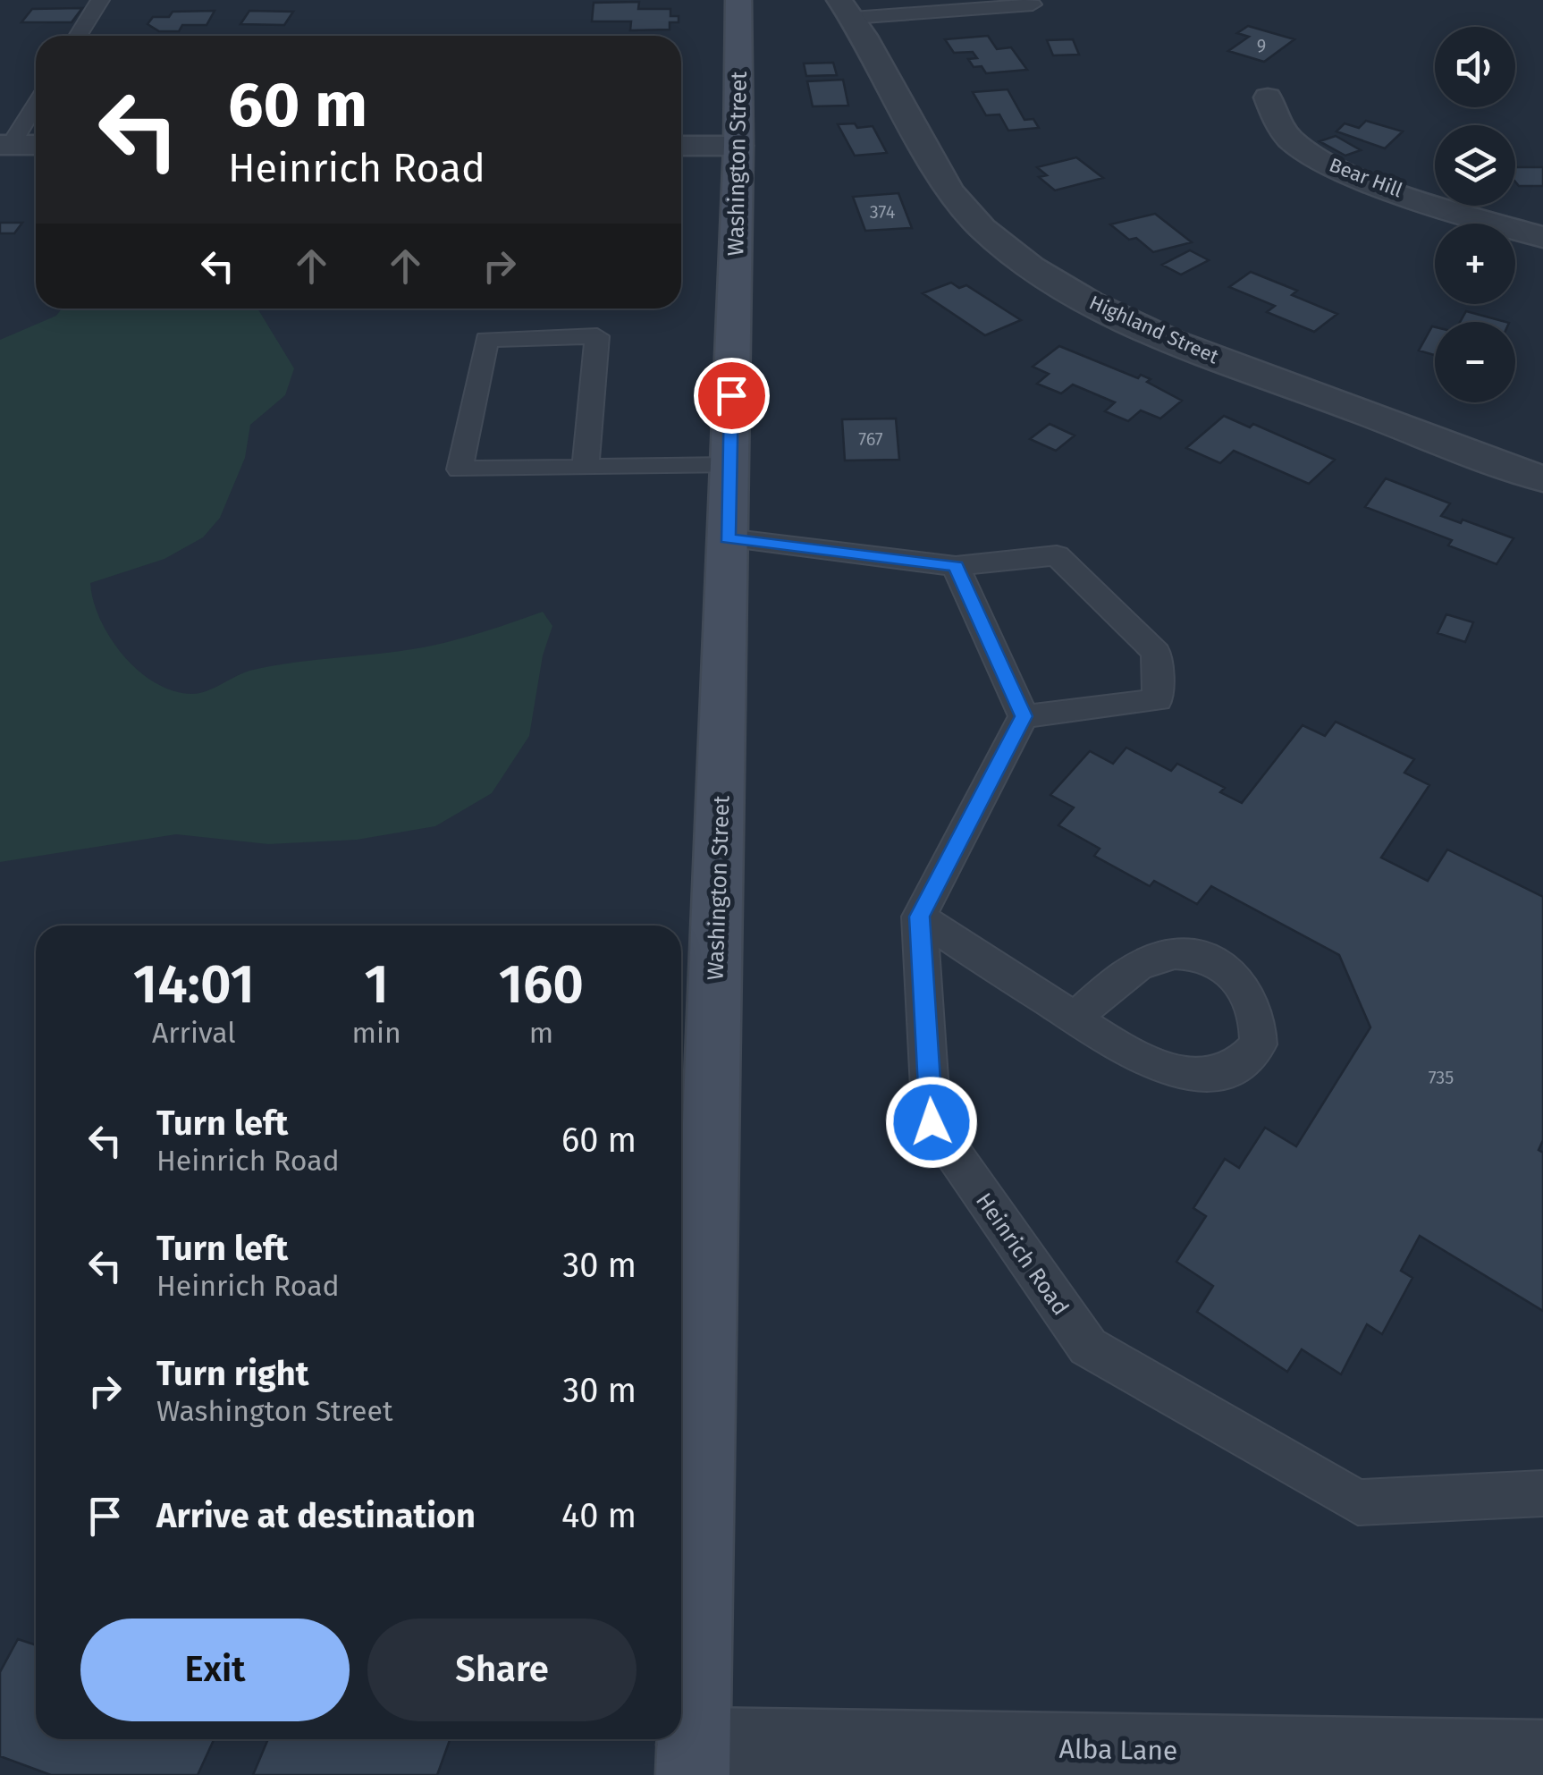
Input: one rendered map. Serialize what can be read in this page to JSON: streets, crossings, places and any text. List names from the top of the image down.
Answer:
{
  "streets": {
    "main road": ["Washington Street"],
    "street": ["Bear Hill", "Highland Street", "Alba Lane"],
    "lane": ["Heinrich Road"]
  },
  "crossings": [
    ["Washington Street", "Alba Lane"]
  ],
  "house_numbers": [
    "9",
    "374",
    "767",
    "735"
  ],
  "page": {
    "map_buttons": ["+", "−"],
    "turn": ["60 m", "Heinrich Road"],
    "eta": [
      "14:01",
      "Arrival",
      "1",
      "min",
      "160",
      "m"
    ],
    "list": [
      {
        "name": "Turn left",
        "note": "Heinrich Road",
        "value": "60 m"
      },
      {
        "name": "Turn left",
        "note": "Heinrich Road",
        "value": "30 m"
      },
      {
        "name": "Turn right",
        "note": "Washington Street",
        "value": "30 m"
      },
      {
        "name": "Arrive at destination",
        "value": "40 m"
      }
    ],
    "buttons": ["Exit", "Share"]
  }
}
